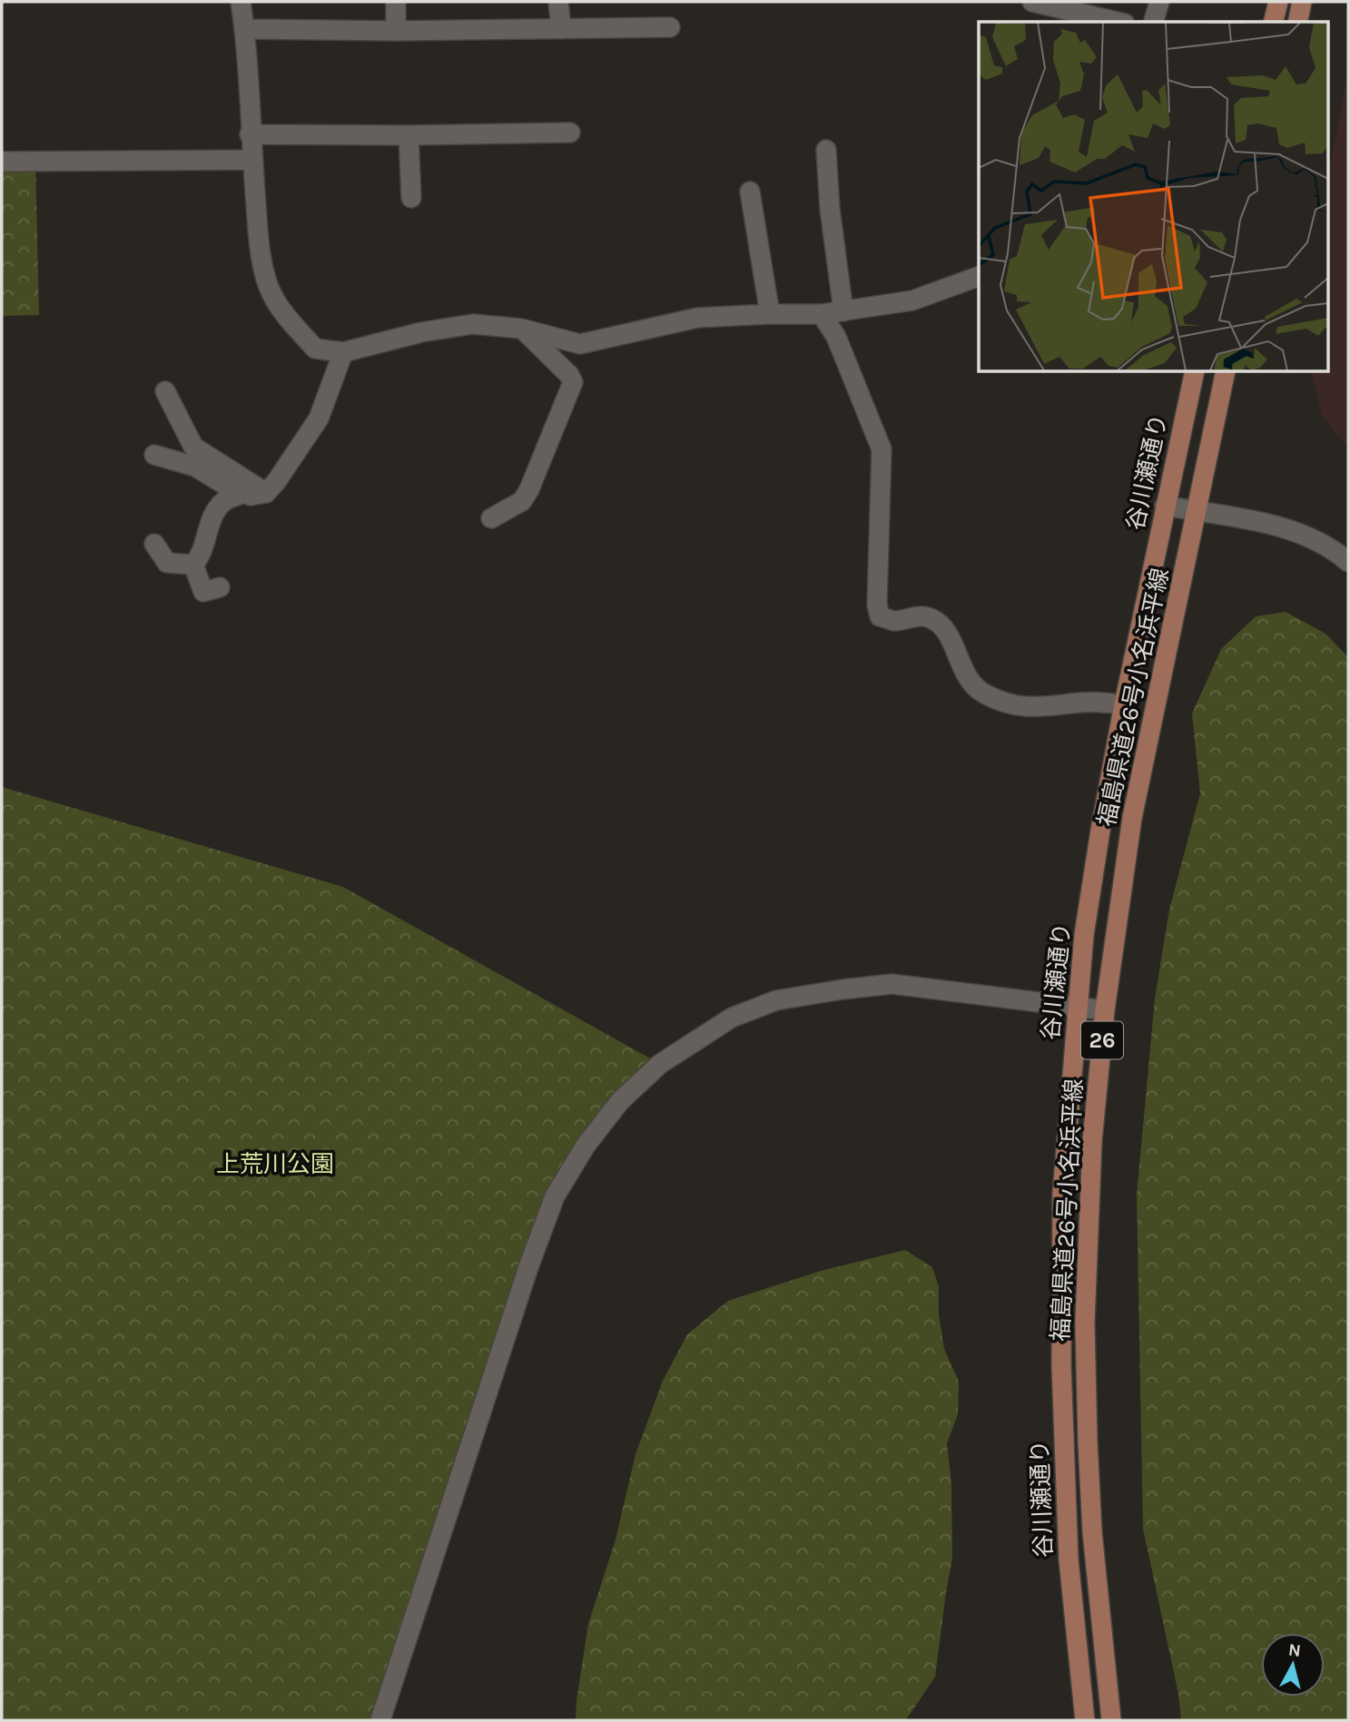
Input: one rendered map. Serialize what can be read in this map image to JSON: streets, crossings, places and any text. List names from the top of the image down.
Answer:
{
  "streets": {
    "main road": ["谷川瀬通り", "福島県道26号小名浜平線", "26"]
  },
  "parks": ["上荒川公園"],
  "north": "top"
}
